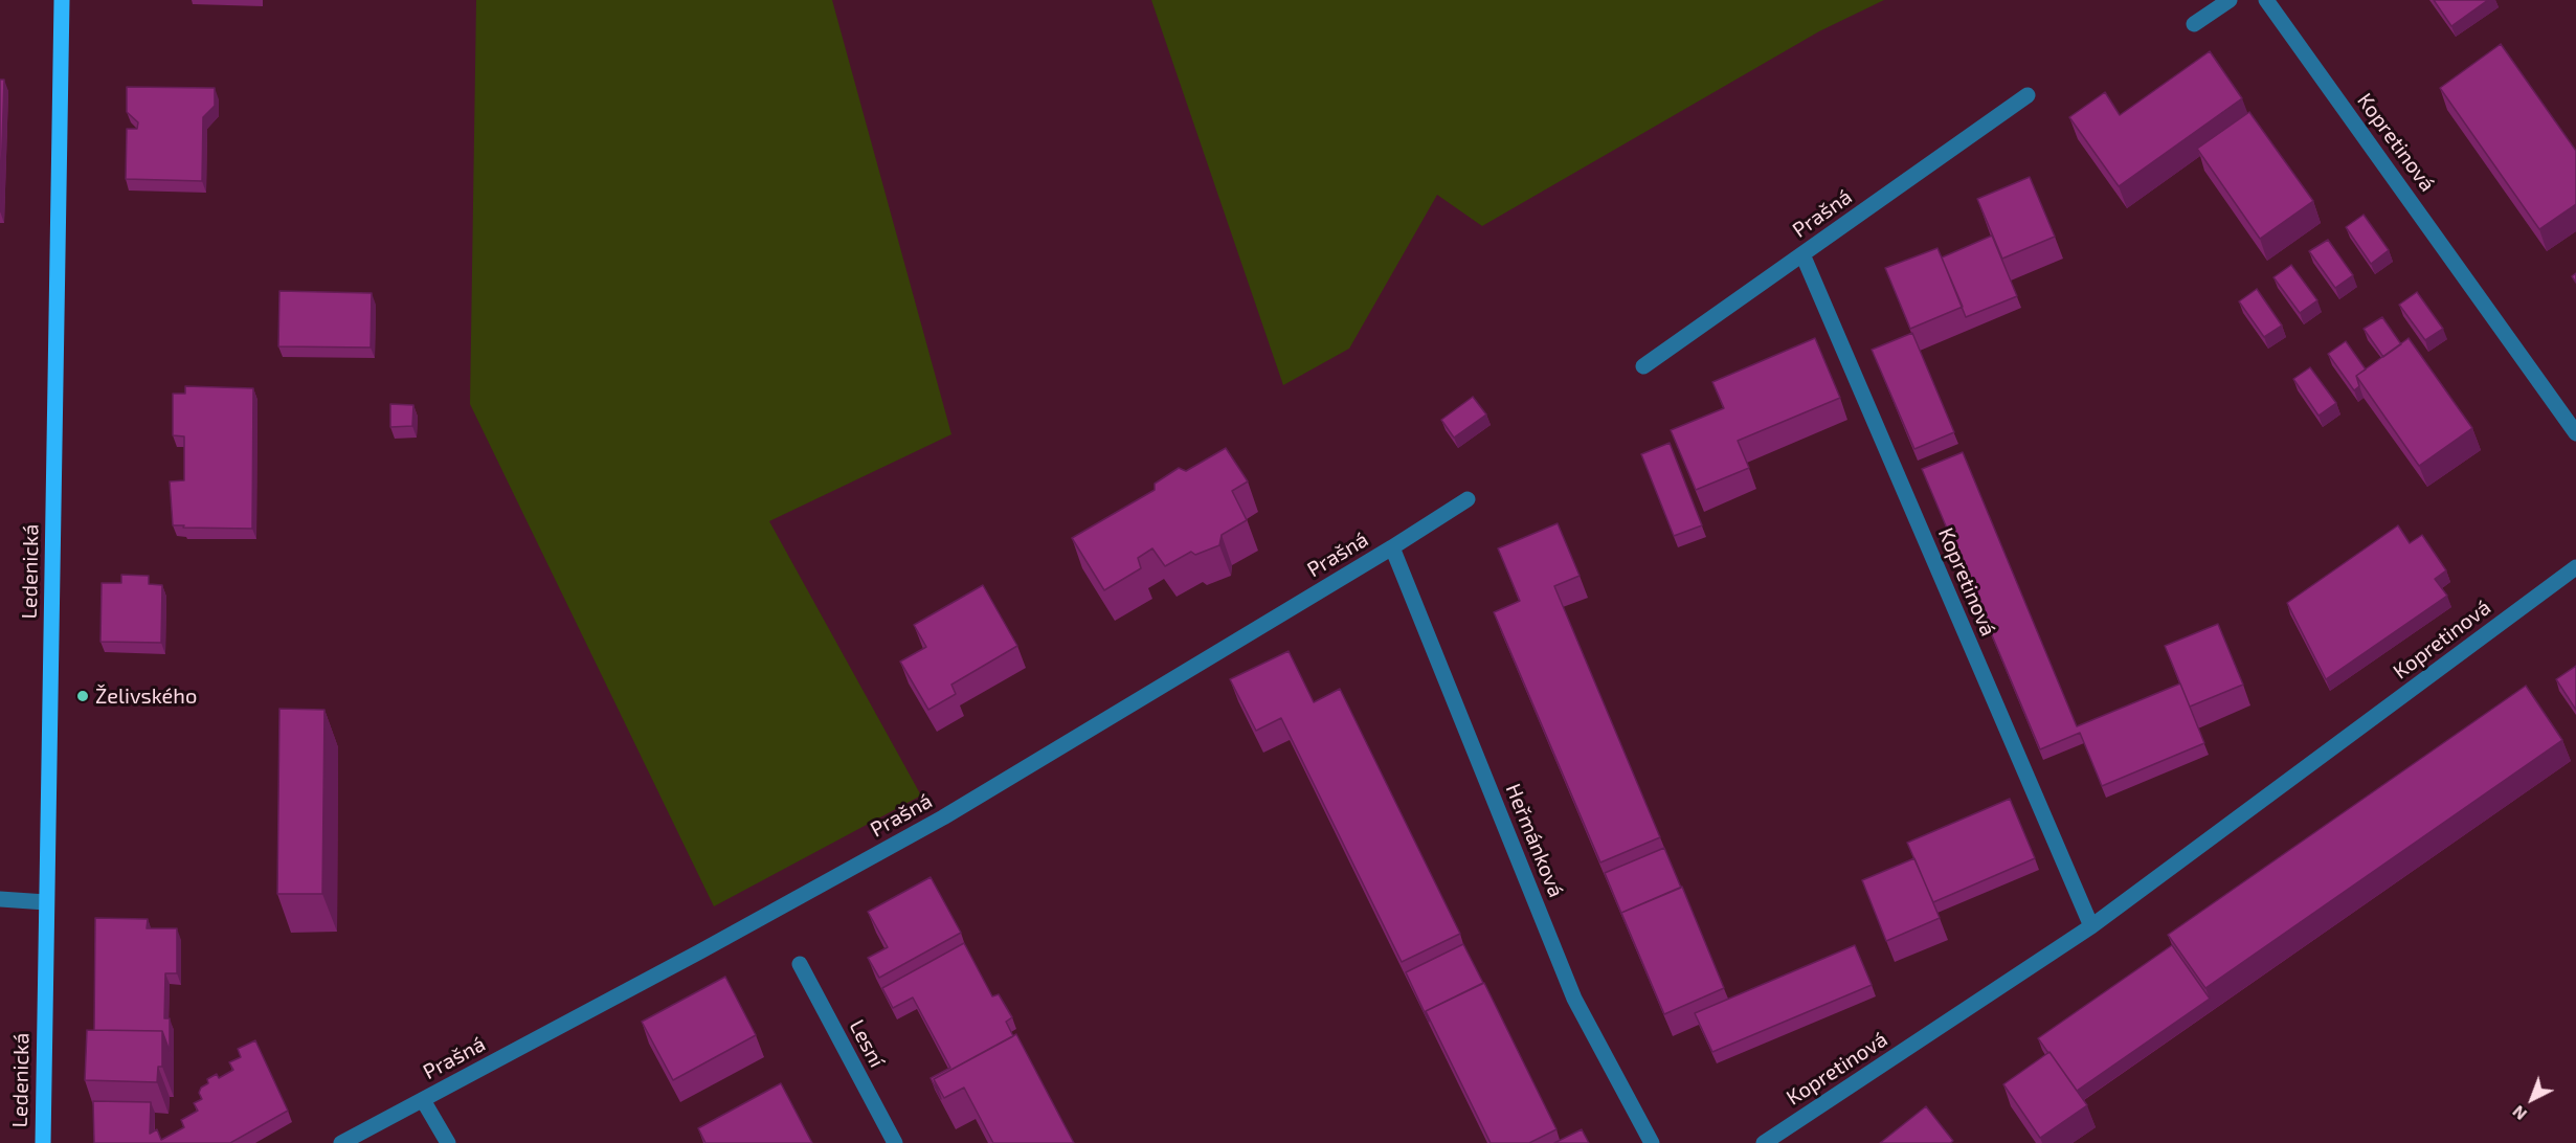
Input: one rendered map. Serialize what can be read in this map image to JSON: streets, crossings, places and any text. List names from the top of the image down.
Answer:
{
  "streets": {
    "main road": ["Ledenická"],
    "street": [
      "Kopretinová",
      "Prašná",
      "Heřmánková",
      "Lesní"
    ]
  },
  "crossings": [
    ["Kopretinová", "Prašná"],
    ["Prašná", "Heřmánková"]
  ],
  "places": ["Želivského"],
  "north": "bottom left"
}
